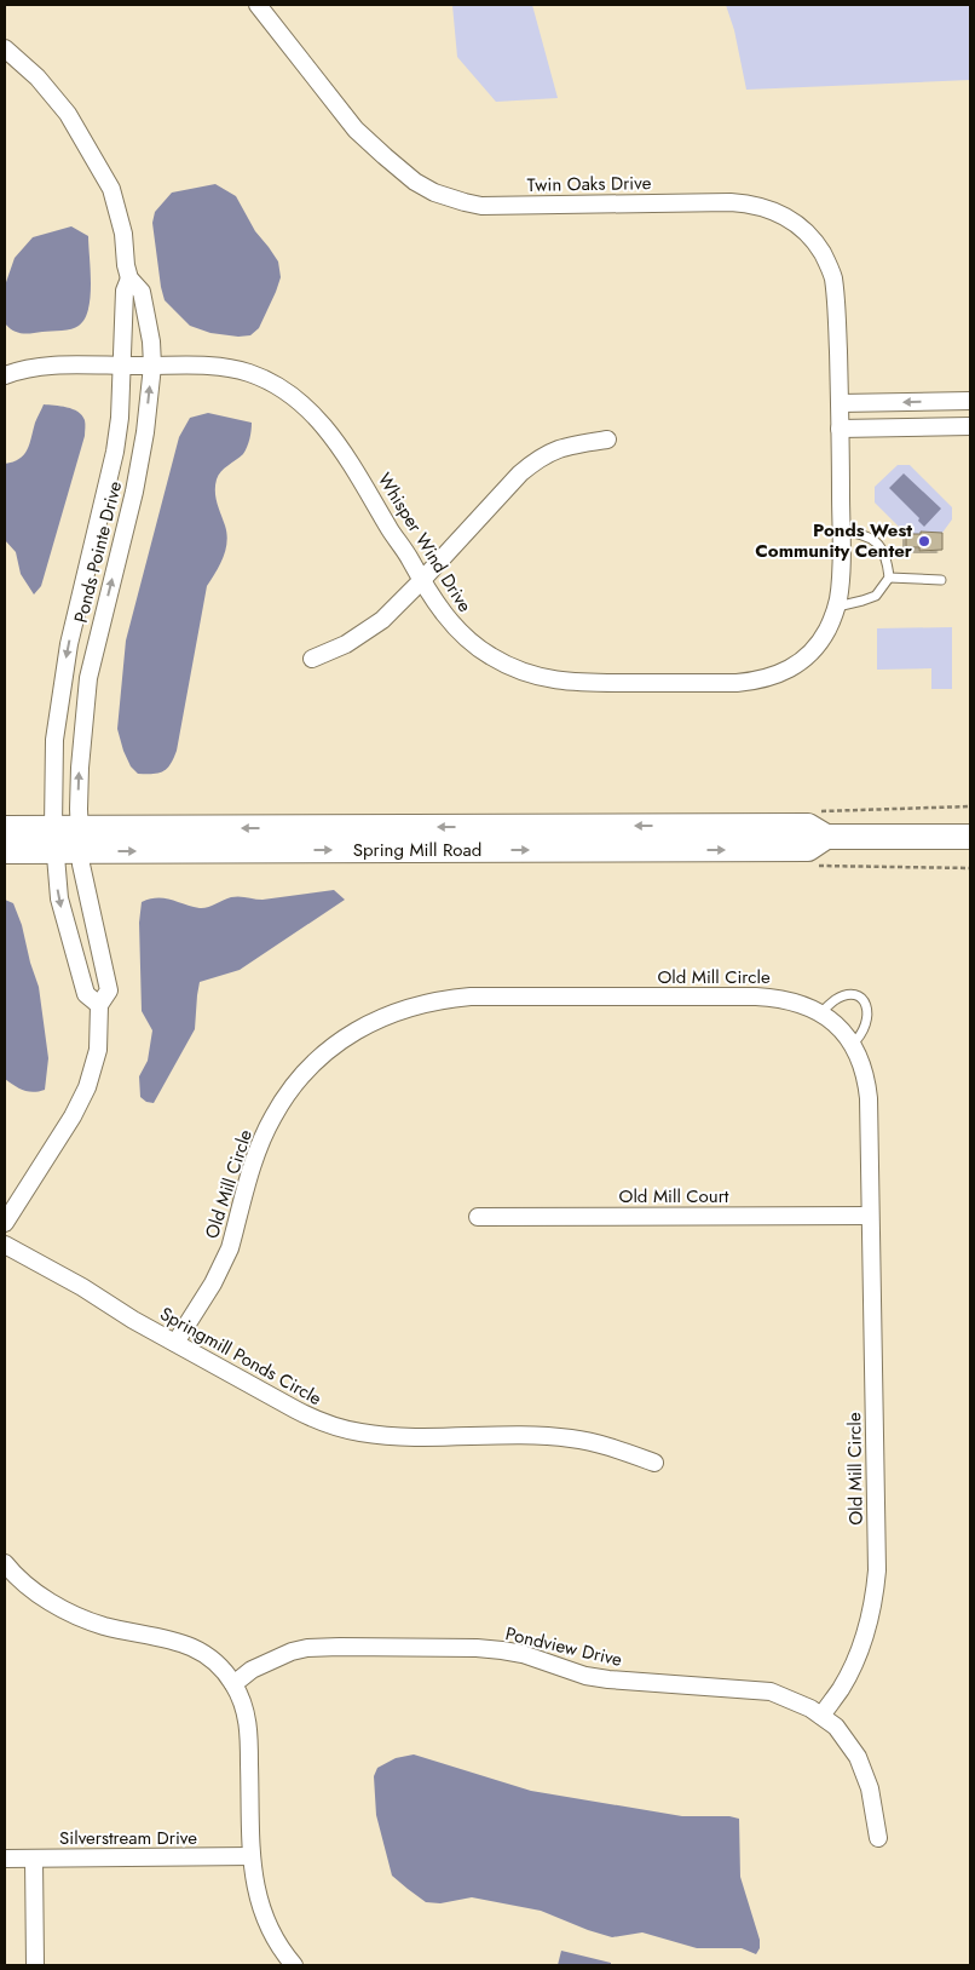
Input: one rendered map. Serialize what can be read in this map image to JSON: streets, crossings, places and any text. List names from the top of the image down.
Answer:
{
  "streets": {
    "street": [
      "Twin Oaks Drive",
      "Whisper Wind Drive",
      "Ponds Pointe Drive",
      "Spring Mill Road",
      "Old Mill Circle",
      "Old Mill Court",
      "Springmill Ponds Circle",
      "Pondview Drive",
      "Silverstream Drive"
    ]
  },
  "crossings": [
    ["Twin Oaks Drive", "Whisper Wind Drive"],
    ["Whisper Wind Drive", "Ponds Pointe Drive"],
    ["Ponds Pointe Drive", "Spring Mill Road"],
    ["Old Mill Circle", "Old Mill Court"],
    ["Old Mill Circle", "Springmill Ponds Circle"],
    ["Old Mill Circle", "Pondview Drive"]
  ],
  "places": ["Ponds West Community Center"]
}
